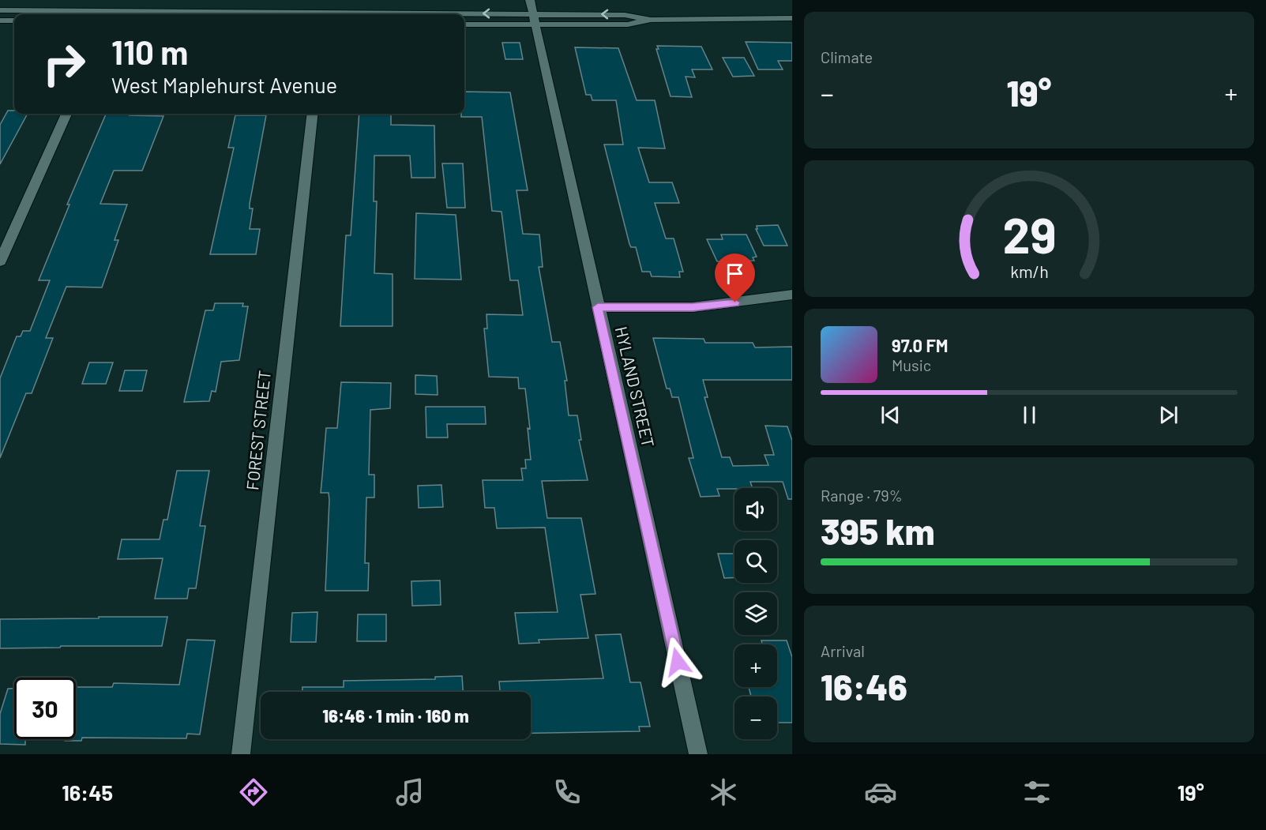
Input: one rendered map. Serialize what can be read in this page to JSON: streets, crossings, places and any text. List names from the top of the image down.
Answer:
{
  "streets": {
    "street": ["HYLAND STREET", "FOREST STREET"]
  },
  "page": {
    "tile": [
      "Climate",
      ["Range · 79%", "395 km"],
      ["Arrival", "16:46"]
    ],
    "turn": ["110 m", "West Maplehurst Avenue"],
    "heat": ["−", "19°", "+"],
    "song": ["97.0 FM", "Music"],
    "map_buttons": ["+", "−"],
    "limit": "30",
    "trip": "16:46 · 1 min · 160 m",
    "tabs": ["16:45", "19°"],
    "gauge": ["29", "km/h"]
  }
}
